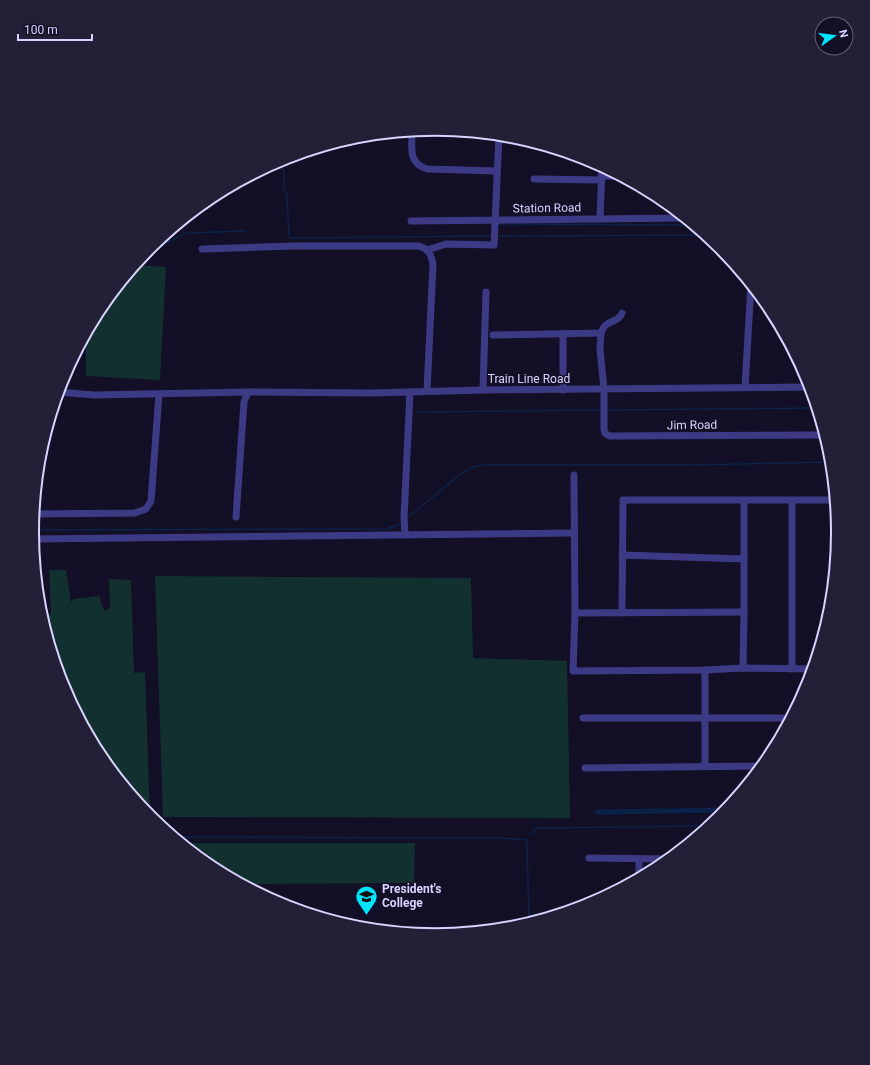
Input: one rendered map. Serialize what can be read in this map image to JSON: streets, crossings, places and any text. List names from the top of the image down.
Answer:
{
  "streets": {
    "street": ["Station Road", "Train Line Road", "Jim Road"]
  },
  "crossings": [
    ["Train Line Road", "Jim Road"]
  ],
  "places": {
    "school or university": ["President's College"]
  },
  "scale_bar": "100 m",
  "north": "right"
}
